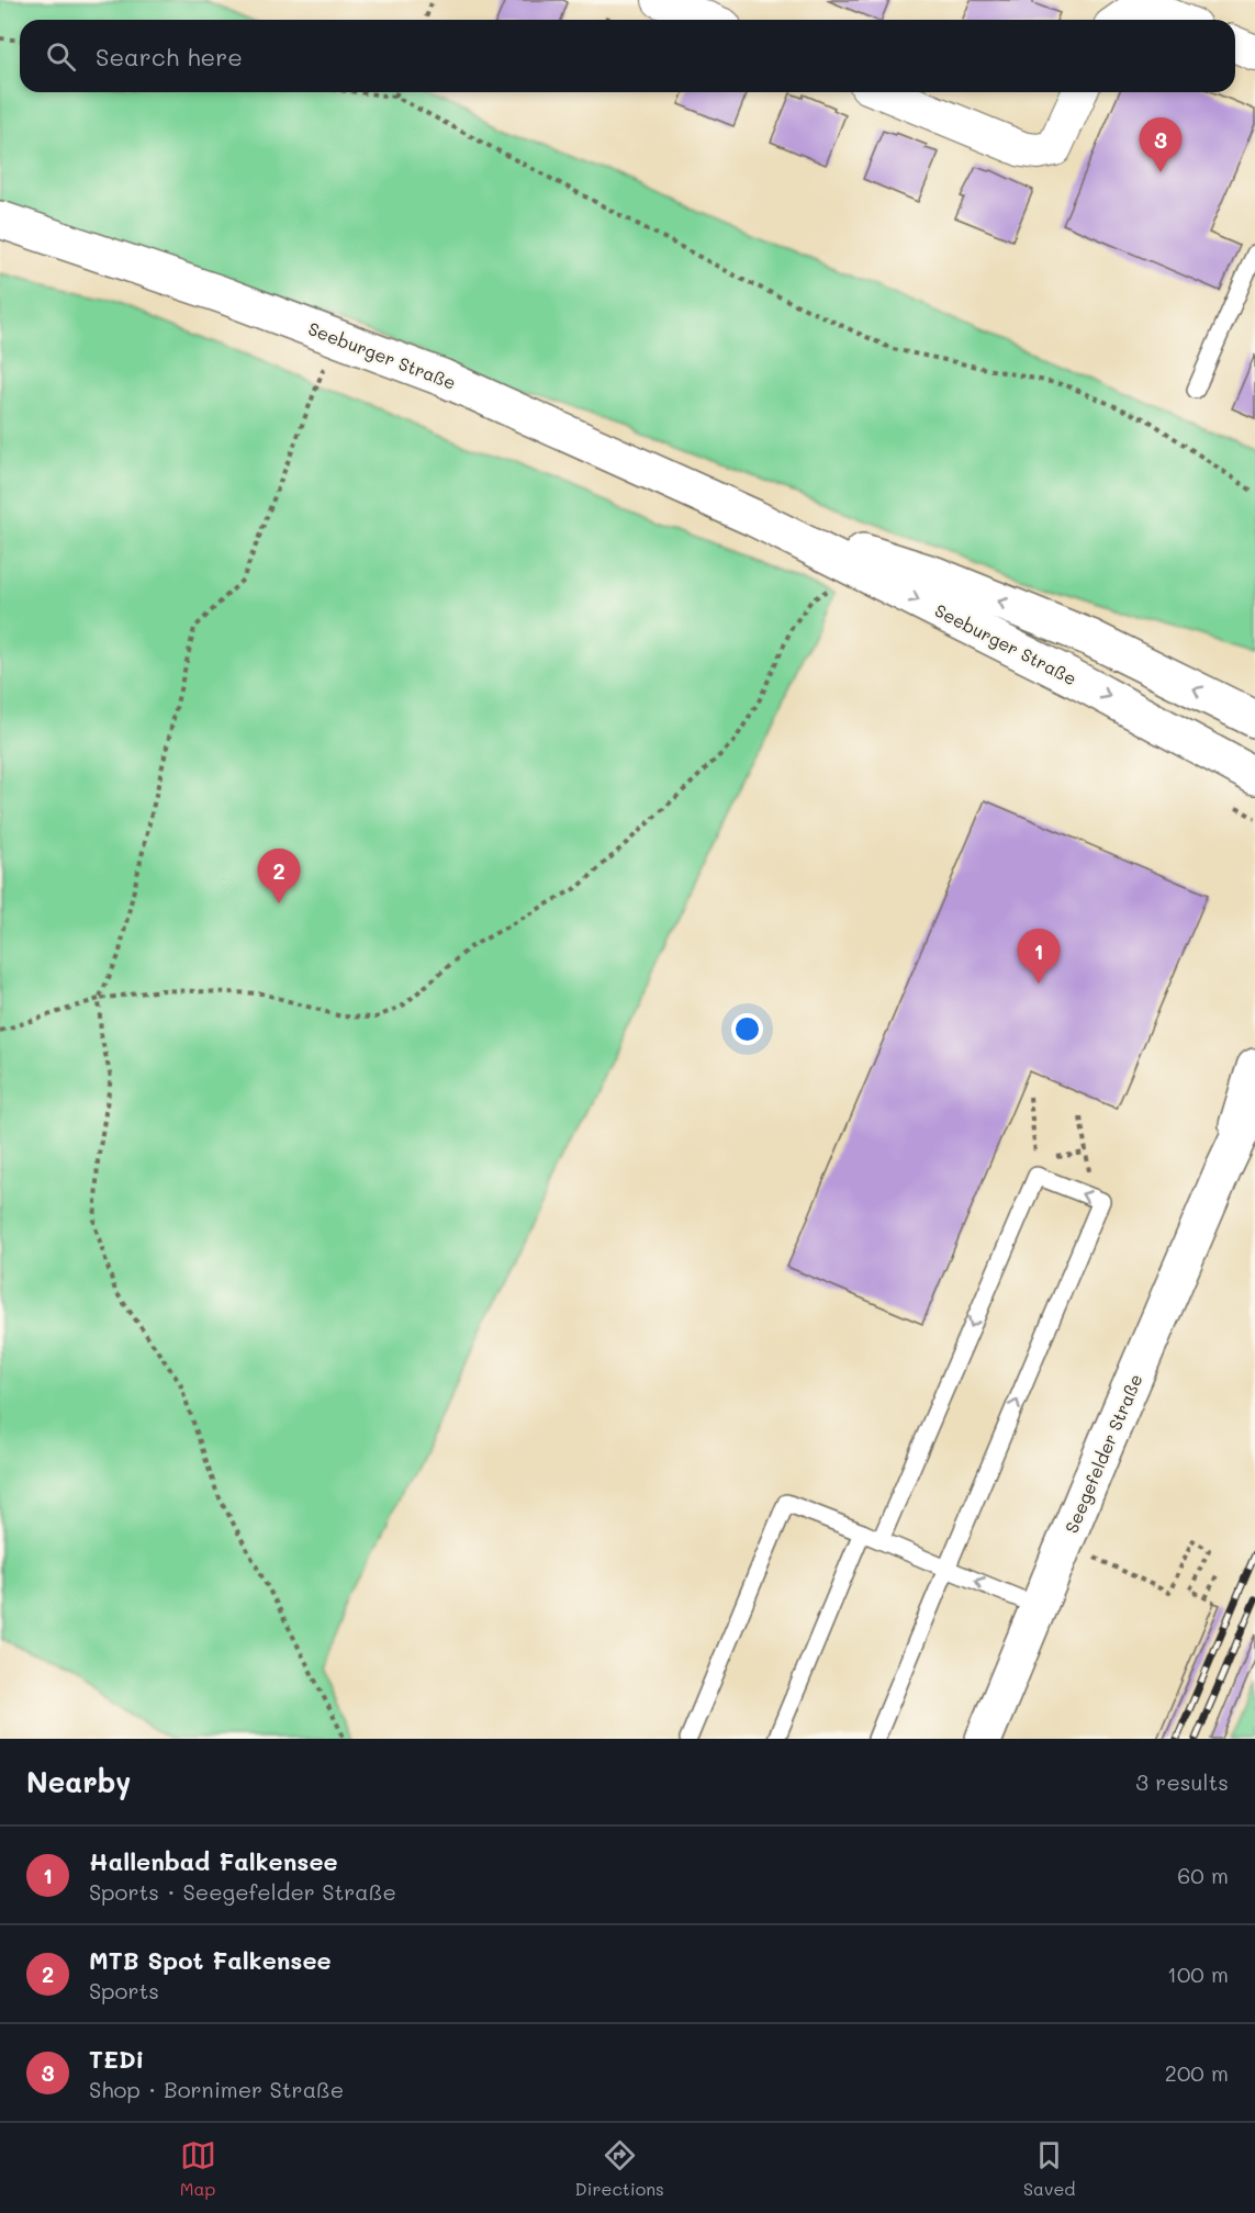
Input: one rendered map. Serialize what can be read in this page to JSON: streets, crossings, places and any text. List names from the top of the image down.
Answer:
{
  "streets": {
    "main road": ["Seeburger Straße", "Seegefelder Straße"]
  },
  "page": {
    "search": "Search here",
    "pins": ["3", "2", "1"],
    "heading": ["Nearby", "3 results"],
    "list": [
      {
        "mark": "1",
        "name": "Hallenbad Falkensee",
        "note": "Sports · Seegefelder Straße",
        "value": "60 m"
      },
      {
        "mark": "2",
        "name": "MTB Spot Falkensee",
        "note": "Sports",
        "value": "100 m"
      },
      {
        "mark": "3",
        "name": "TEDi",
        "note": "Shop · Bornimer Straße",
        "value": "200 m"
      }
    ],
    "nav": ["Map", "Directions", "Saved"]
  }
}
